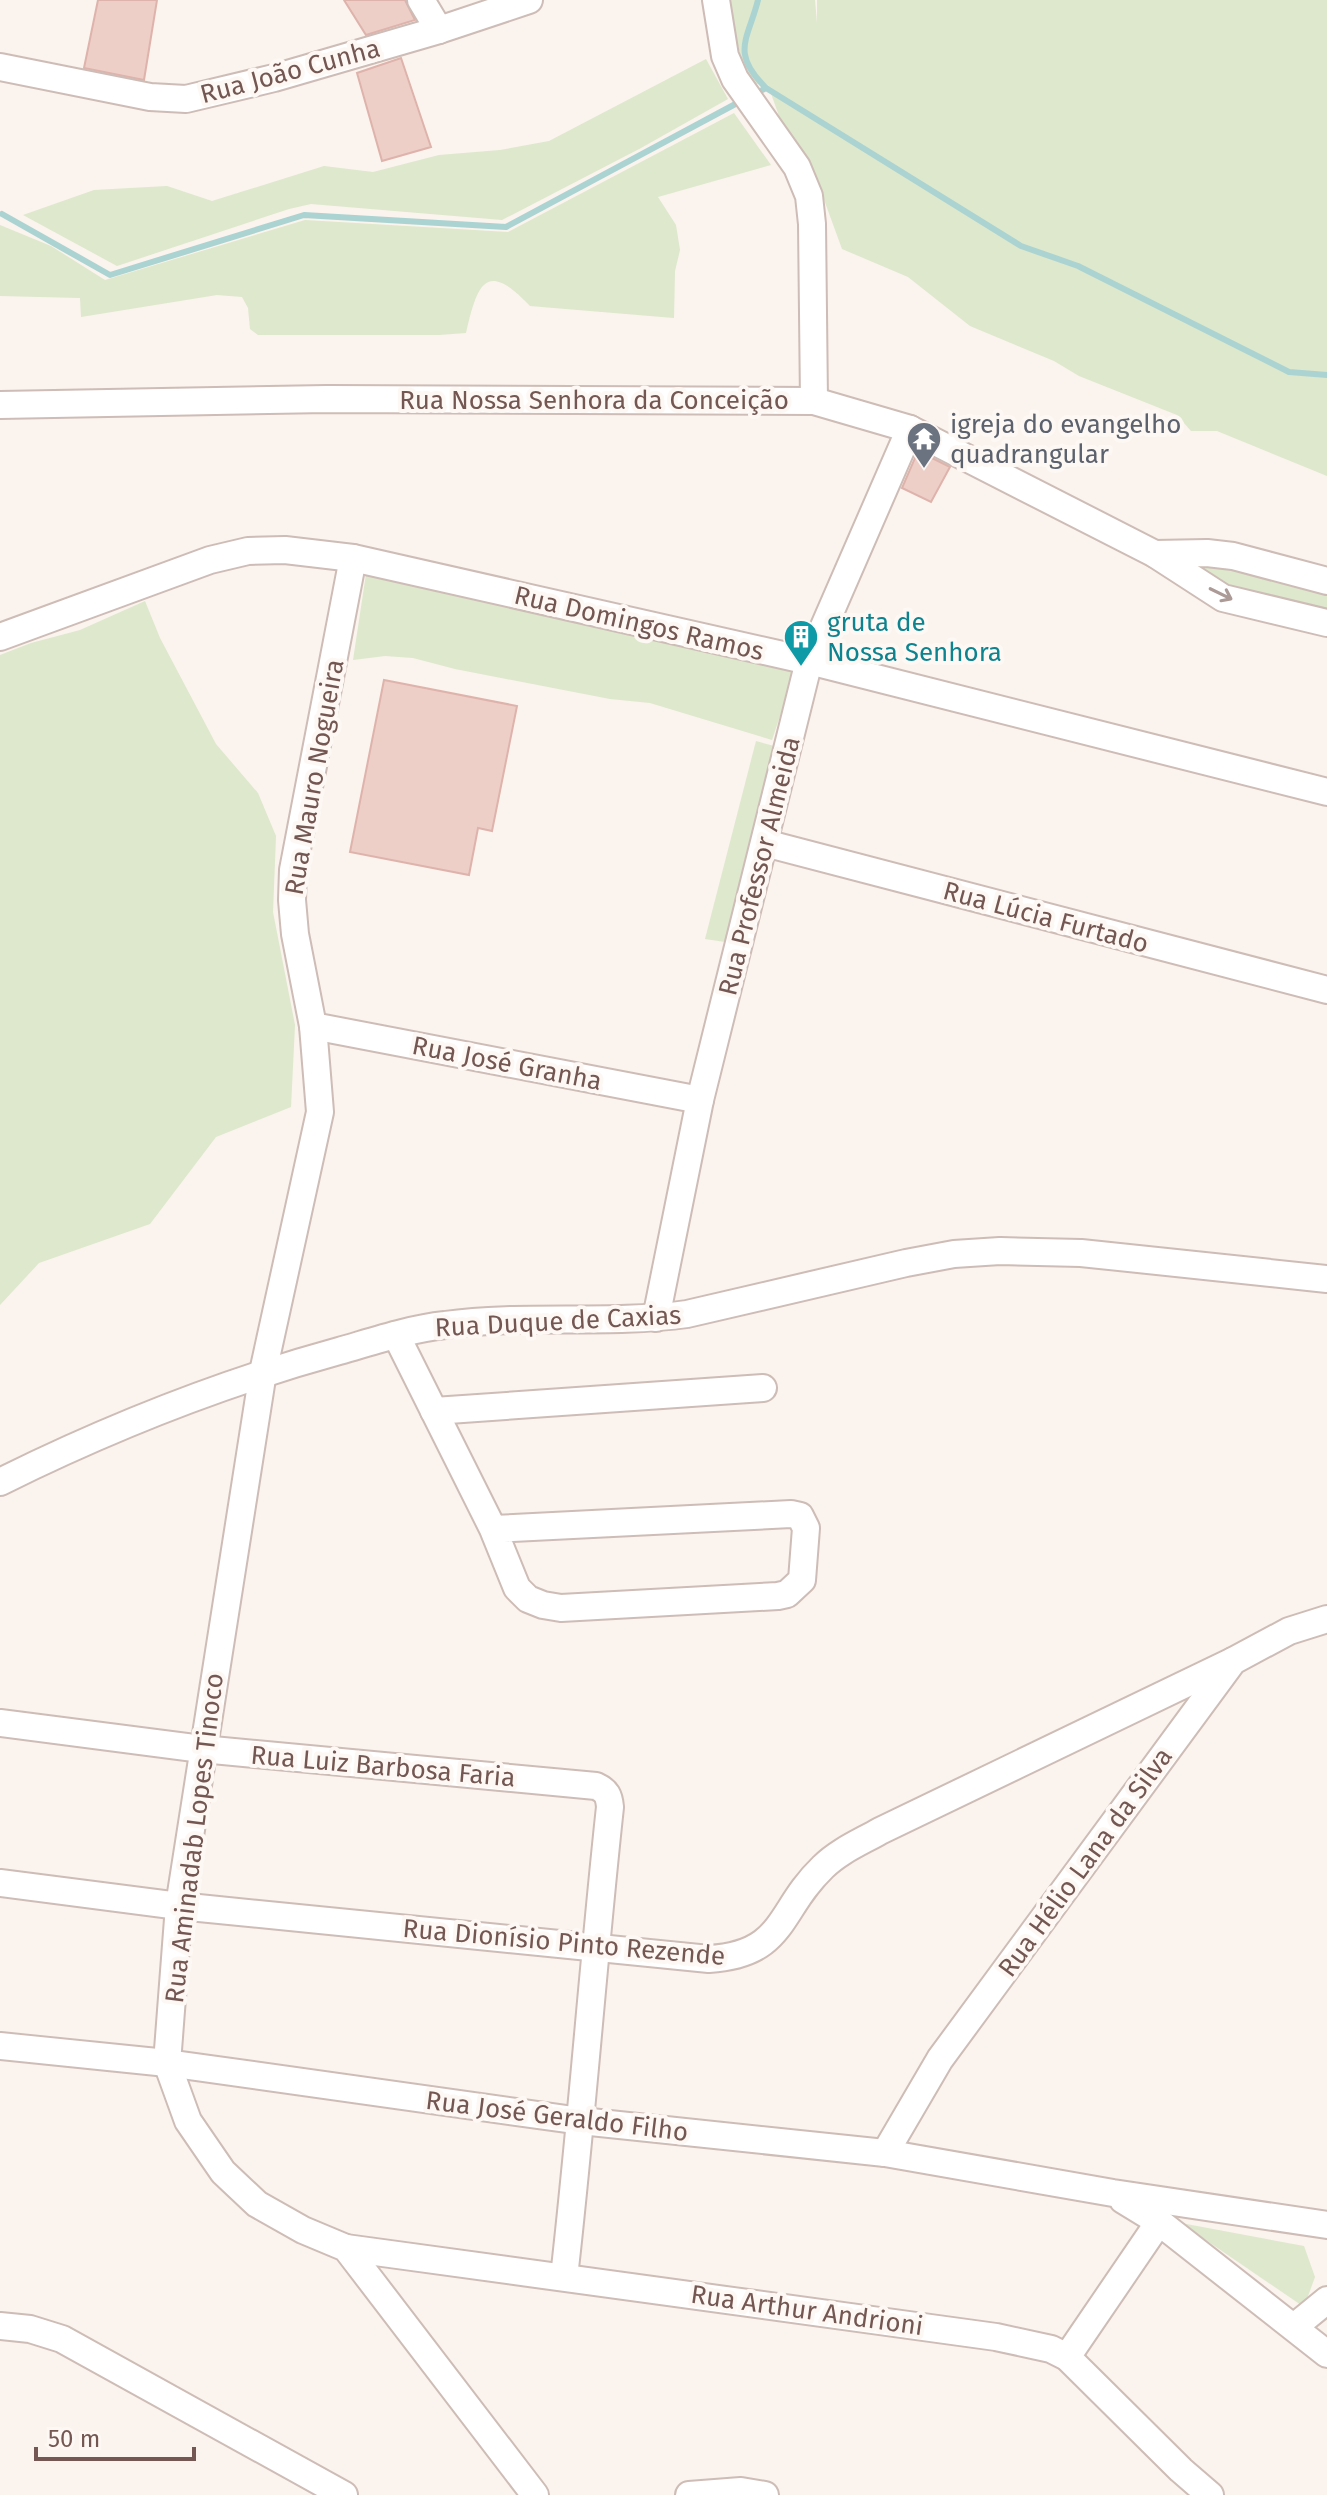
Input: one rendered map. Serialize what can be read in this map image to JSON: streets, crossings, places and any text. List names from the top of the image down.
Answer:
{
  "streets": {
    "street": [
      "Rua João Cunha",
      "Rua Nossa Senhora da Conceição",
      "Rua Domingos Ramos",
      "Rua Mauro Nogueira",
      "Rua Professor Almeida",
      "Rua Lúcia Furtado",
      "Rua José Granha",
      "Rua Duque de Caxias",
      "Rua Luiz Barbosa Faria",
      "Rua Aminadab Lopes Tinoco",
      "Rua Hélio Lana da Silva",
      "Rua Dionísio Pinto Rezende",
      "Rua José Geraldo Filho",
      "Rua Arthur Andrioni"
    ]
  },
  "crossings": [
    ["Rua Nossa Senhora da Conceição", "Rua Professor Almeida"],
    ["Rua Domingos Ramos", "Rua Mauro Nogueira"],
    ["Rua Domingos Ramos", "Rua Professor Almeida"],
    ["Rua Mauro Nogueira", "Rua José Granha"],
    ["Rua Mauro Nogueira", "Rua Duque de Caxias"],
    ["Rua Mauro Nogueira", "Rua Aminadab Lopes Tinoco"],
    ["Rua Professor Almeida", "Rua Lúcia Furtado"],
    ["Rua Professor Almeida", "Rua José Granha"],
    ["Rua Professor Almeida", "Rua Duque de Caxias"],
    ["Rua Duque de Caxias", "Rua Aminadab Lopes Tinoco"],
    ["Rua Luiz Barbosa Faria", "Rua Aminadab Lopes Tinoco"],
    ["Rua Luiz Barbosa Faria", "Rua Dionísio Pinto Rezende"],
    ["Rua Aminadab Lopes Tinoco", "Rua Dionísio Pinto Rezende"],
    ["Rua Aminadab Lopes Tinoco", "Rua José Geraldo Filho"],
    ["Rua Aminadab Lopes Tinoco", "Rua Arthur Andrioni"],
    ["Rua Hélio Lana da Silva", "Rua Dionísio Pinto Rezende"],
    ["Rua Hélio Lana da Silva", "Rua José Geraldo Filho"]
  ],
  "places": {
    "temple": ["igreja do evangelho quadrangular"],
    "building": ["gruta de Nossa Senhora"]
  },
  "scale_bar": "50 m"
}
